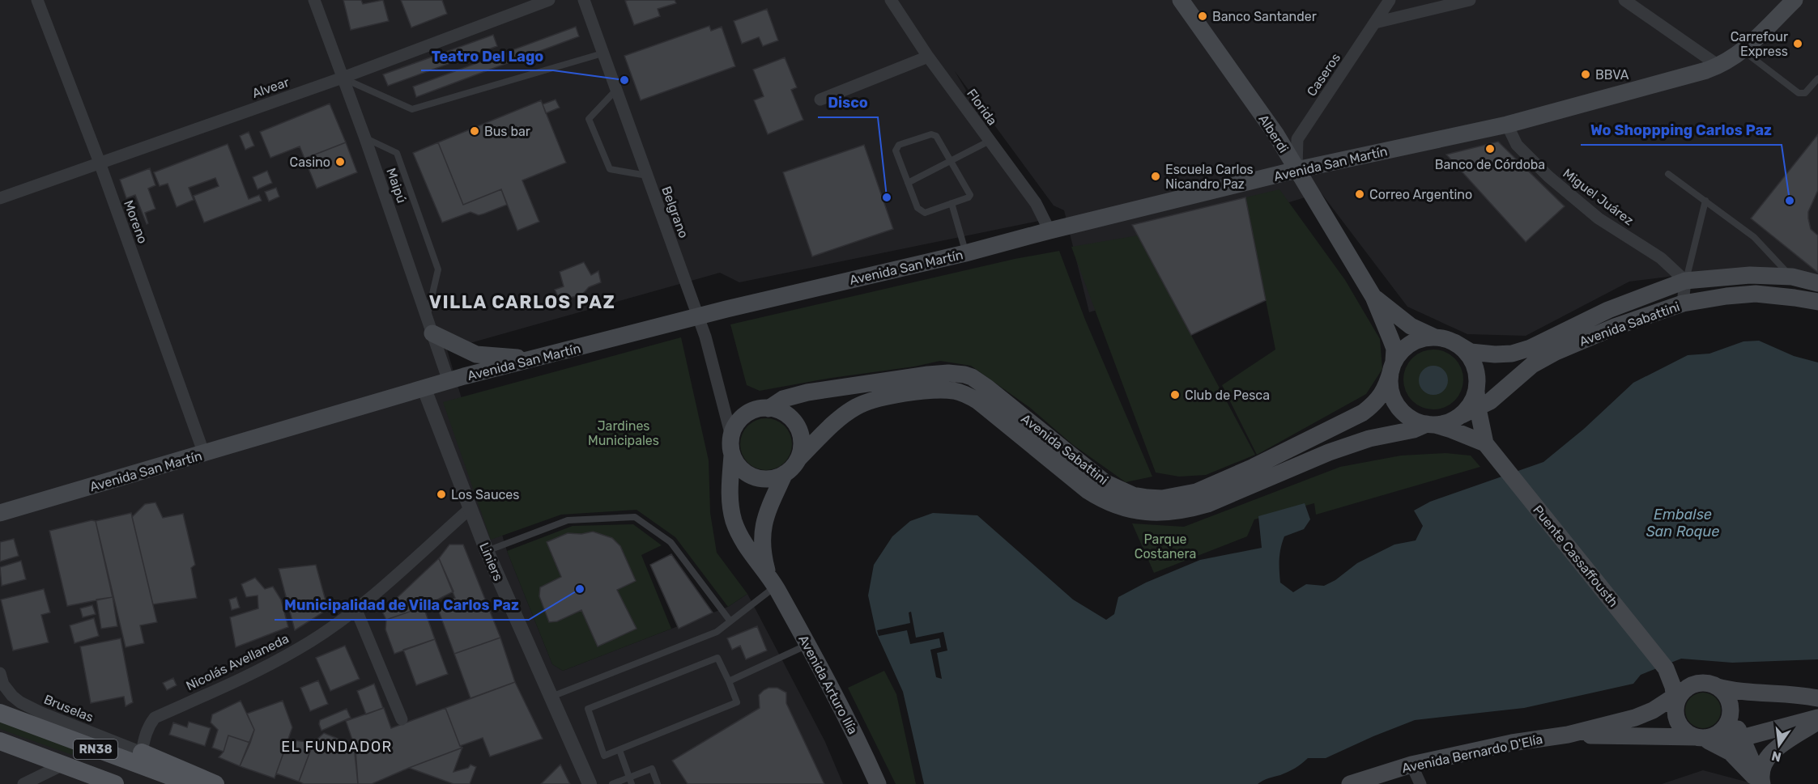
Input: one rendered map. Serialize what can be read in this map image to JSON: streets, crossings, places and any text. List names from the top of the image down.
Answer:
{
  "streets": {
    "main road": [
      "Alberdi",
      "Avenida San Martín",
      "Avenida Sabattini",
      "Puente Cassaffousth",
      "Avenida Arturo Ilía",
      "RN38",
      "Avenida Bernardo D'Elía"
    ],
    "street": [
      "Caseros",
      "Alvear",
      "Florida",
      "Maipú",
      "Miguel Juárez",
      "Belgrano",
      "Moreno",
      "Liniers",
      "Nicolás Avellaneda",
      "Bruselas"
    ]
  },
  "crossings": [
    ["Caseros", "Alberdi"],
    ["Caseros", "Avenida San Martín"],
    ["Alvear", "Maipú"],
    ["Alvear", "Moreno"],
    ["Florida", "Avenida San Martín"],
    ["Alberdi", "Avenida San Martín"],
    ["Alberdi", "Avenida Sabattini"],
    ["Alberdi", "Puente Cassaffousth"],
    ["Avenida San Martín", "Maipú"],
    ["Avenida San Martín", "Miguel Juárez"],
    ["Avenida San Martín", "Belgrano"],
    ["Avenida San Martín", "Moreno"],
    ["Avenida San Martín", "Liniers"],
    ["Miguel Juárez", "Avenida Sabattini"],
    ["Belgrano", "Avenida Sabattini"],
    ["Avenida Sabattini", "Puente Cassaffousth"],
    ["Puente Cassaffousth", "Avenida Bernardo D'Elía"],
    ["Liniers", "Nicolás Avellaneda"],
    ["Nicolás Avellaneda", "Bruselas"]
  ],
  "districts": ["VILLA CARLOS PAZ", "EL FUNDADOR"],
  "water": ["Embalse San Roque"],
  "parks": ["Jardines Municipales", "Parque Costanera"],
  "places": [
    "Banco Santander",
    "Carrefour Express",
    "BBVA",
    "Teatro Del Lago",
    "Bus bar",
    "Banco de Córdoba",
    "Casino",
    "Escuela Carlos Nicandro Paz",
    "Correo Argentino",
    "Disco",
    "Wo Shoppping Carlos Paz",
    "Club de Pesca",
    "Los Sauces",
    "Municipalidad de Villa Carlos Paz"
  ],
  "north": "bottom"
}
